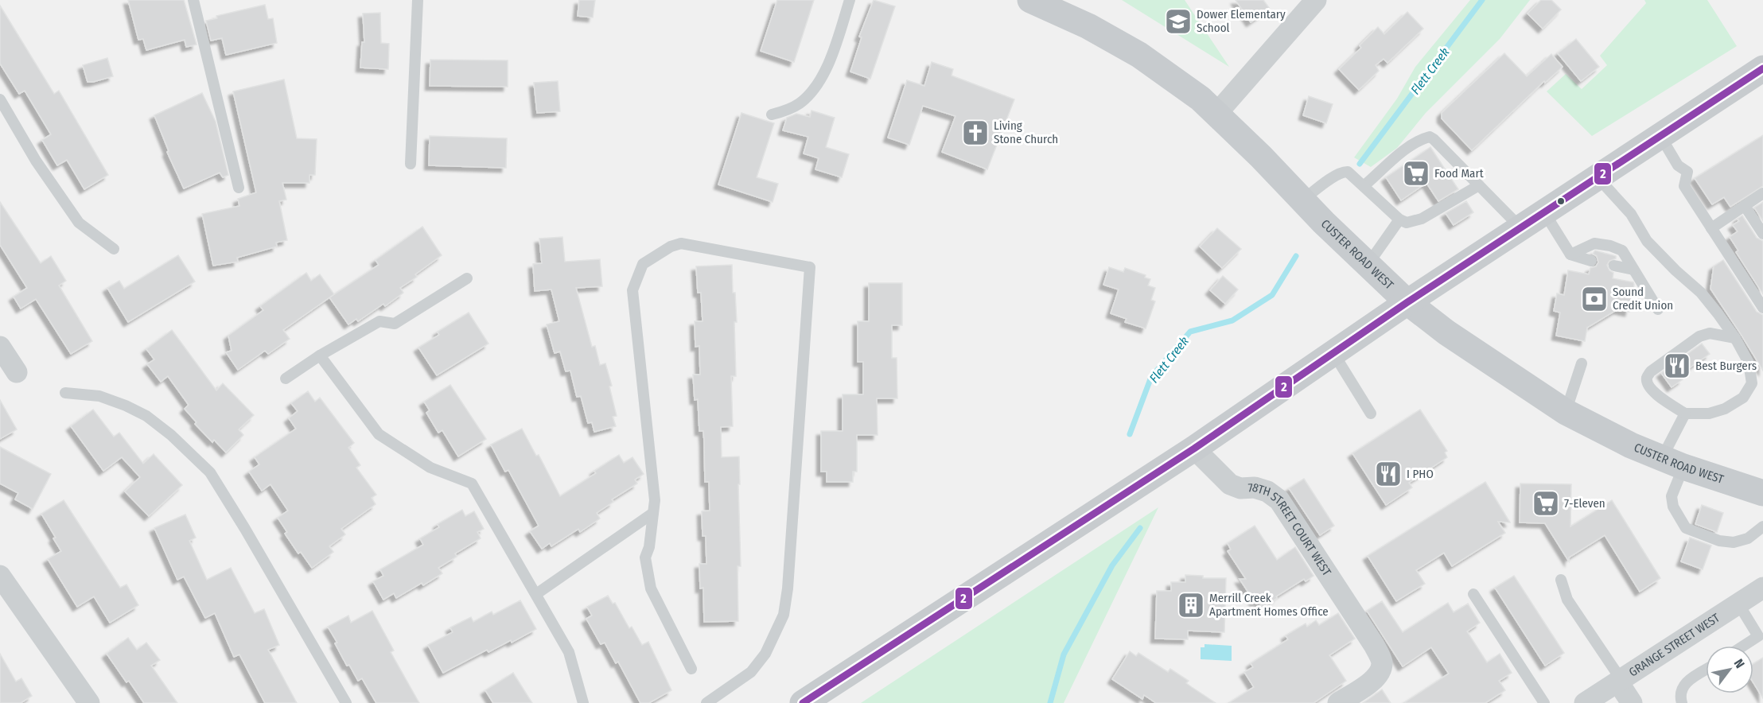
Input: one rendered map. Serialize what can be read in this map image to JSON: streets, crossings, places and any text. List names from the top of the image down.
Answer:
{
  "streets": {
    "main road": ["CUSTER ROAD WEST"],
    "street": ["78TH STREET COURT WEST", "GRANGE STREET WEST"]
  },
  "water": ["Flett Creek"],
  "places": {
    "school or university": ["Dower Elementary School"],
    "church": ["Living Stone Church"],
    "supermarket": ["Food Mart", "7-Eleven"],
    "bank": ["Sound Credit Union"],
    "restaurant": ["Best Burgers", "I PHO"],
    "building": ["Merrill Creek Apartment Homes Office"]
  },
  "lines": ["transit line 2"],
  "north": "top right"
}
